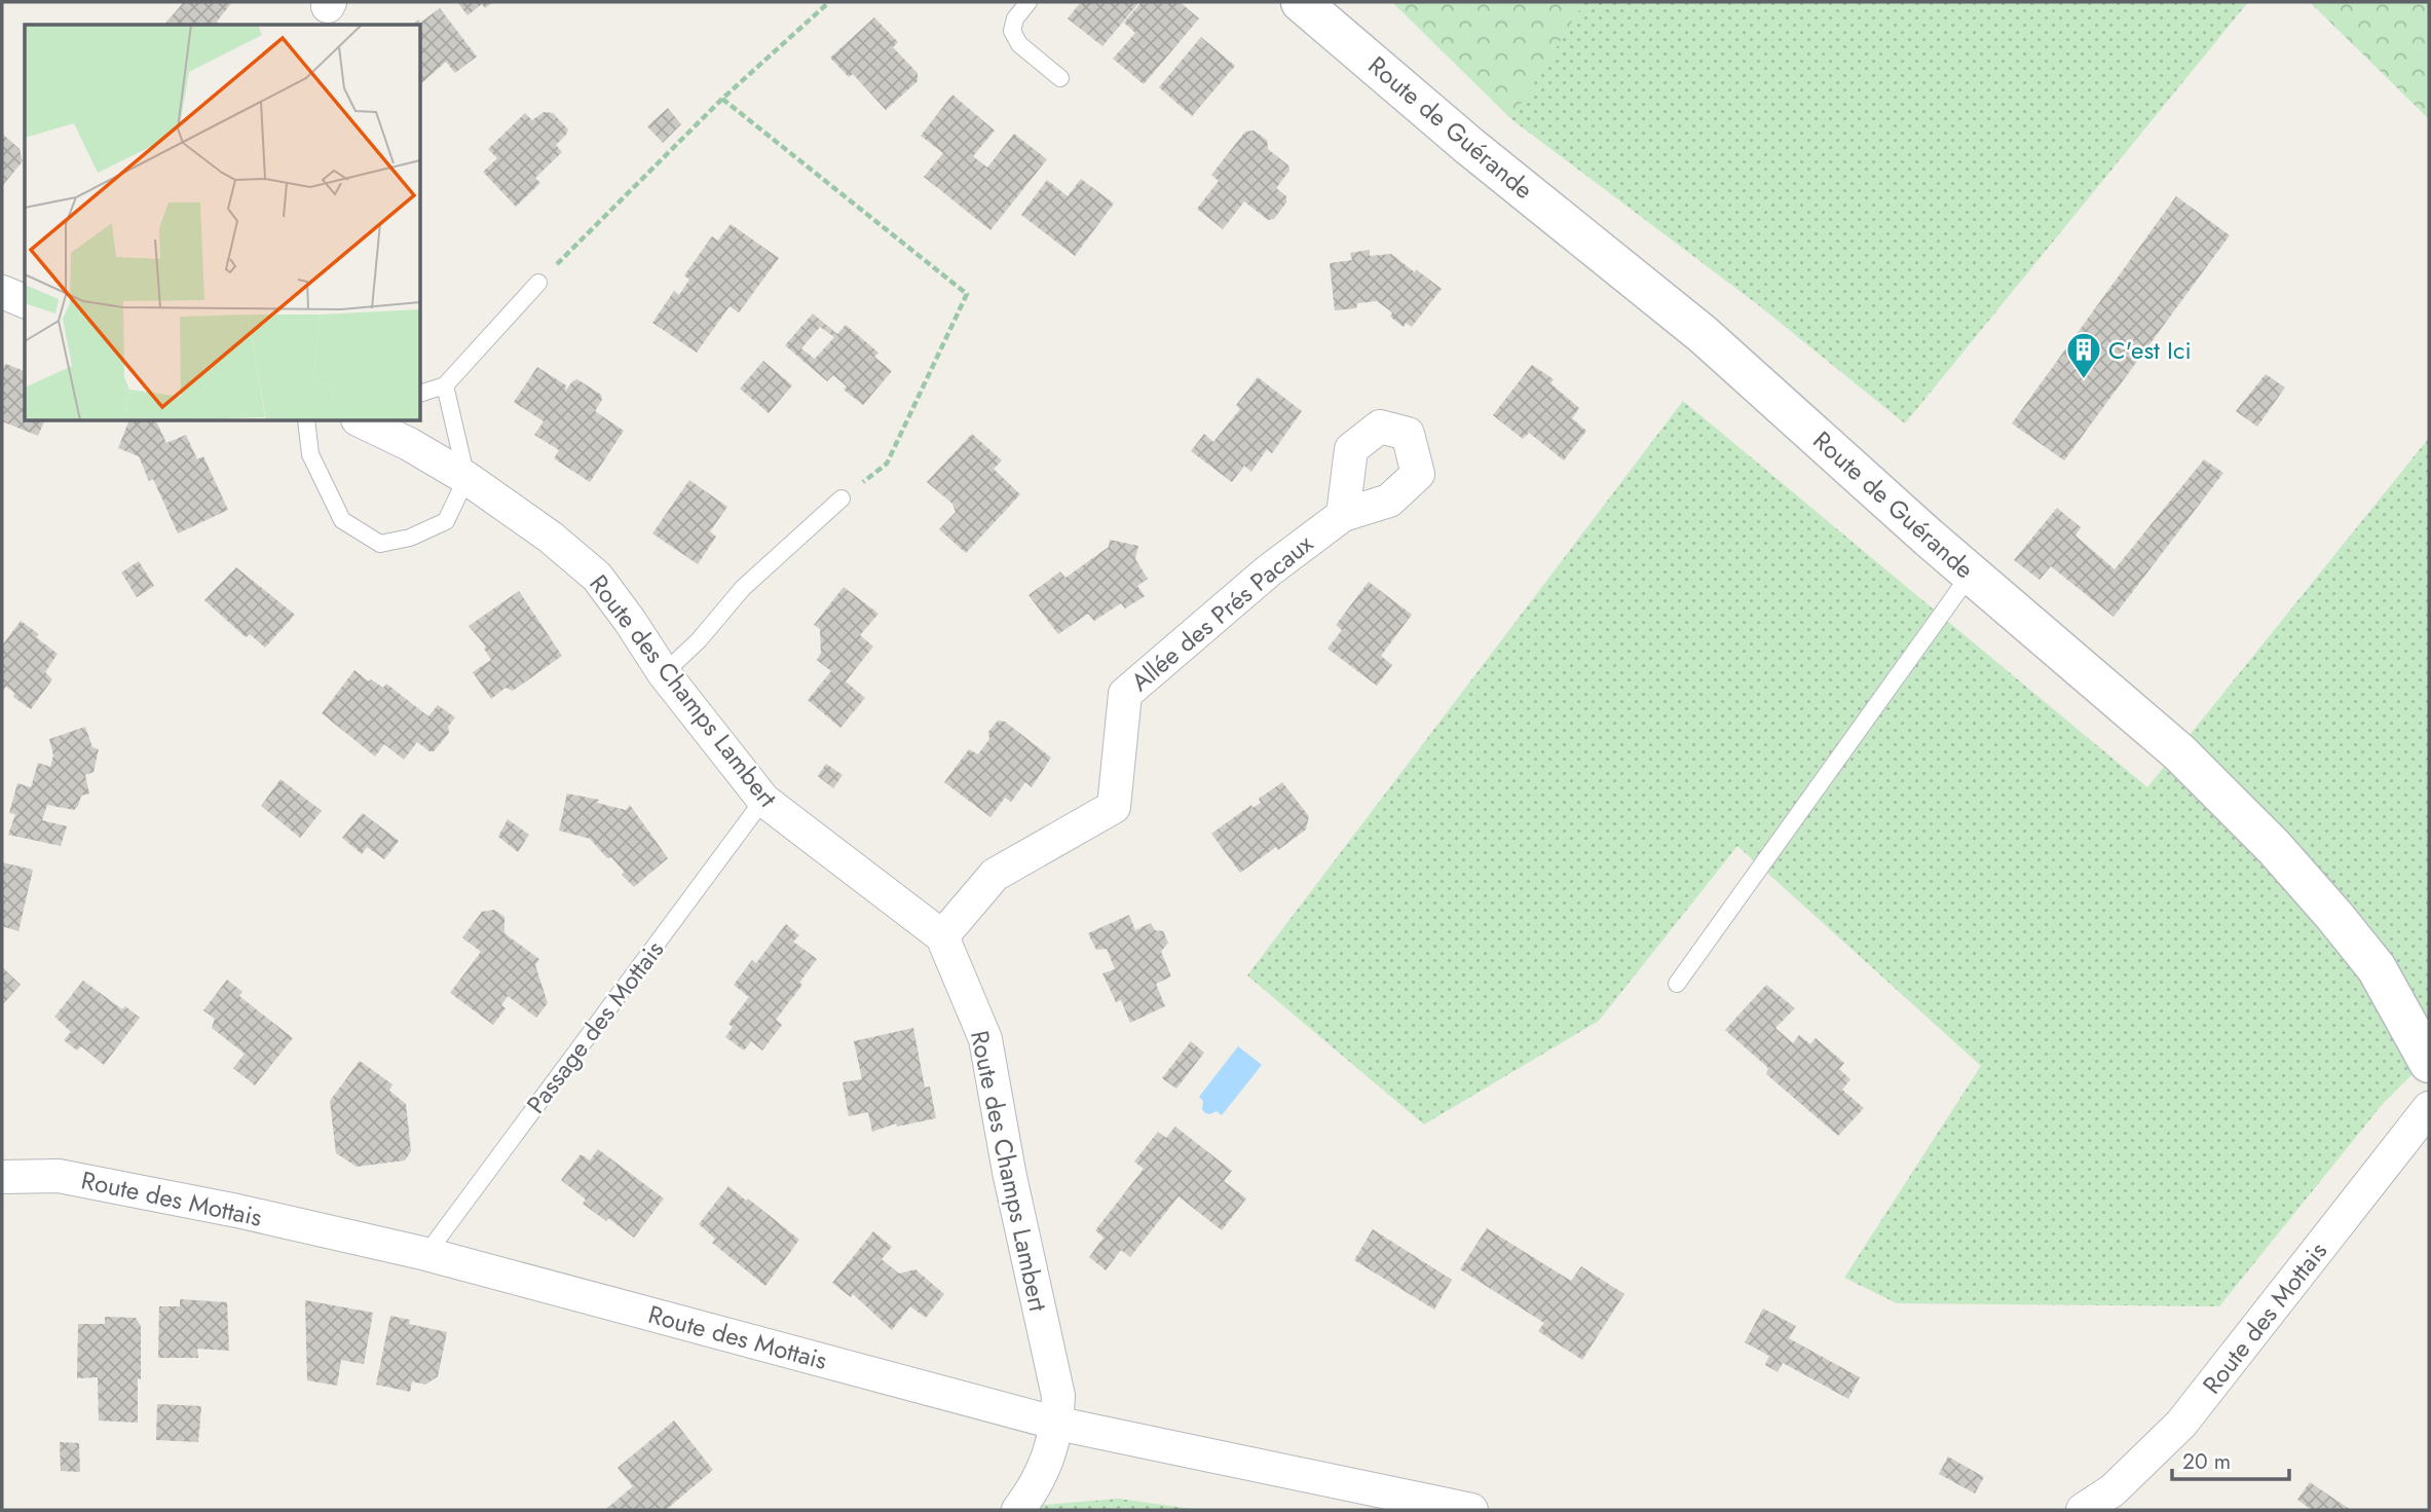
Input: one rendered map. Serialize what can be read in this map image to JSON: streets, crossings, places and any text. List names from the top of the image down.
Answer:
{
  "streets": {
    "street": [
      "Route de Guérande",
      "Allée des Prés Pacaux",
      "Route des Champs Lambert",
      "Route des Mottais"
    ],
    "lane": ["Passage des Mottais"]
  },
  "crossings": [
    ["Allée des Prés Pacaux", "Route des Champs Lambert"],
    ["Route des Champs Lambert", "Passage des Mottais"],
    ["Route des Champs Lambert", "Route des Mottais"],
    ["Passage des Mottais", "Route des Mottais"]
  ],
  "places": {
    "building": ["C'est Ici"]
  },
  "scale_bar": "20 m"
}
